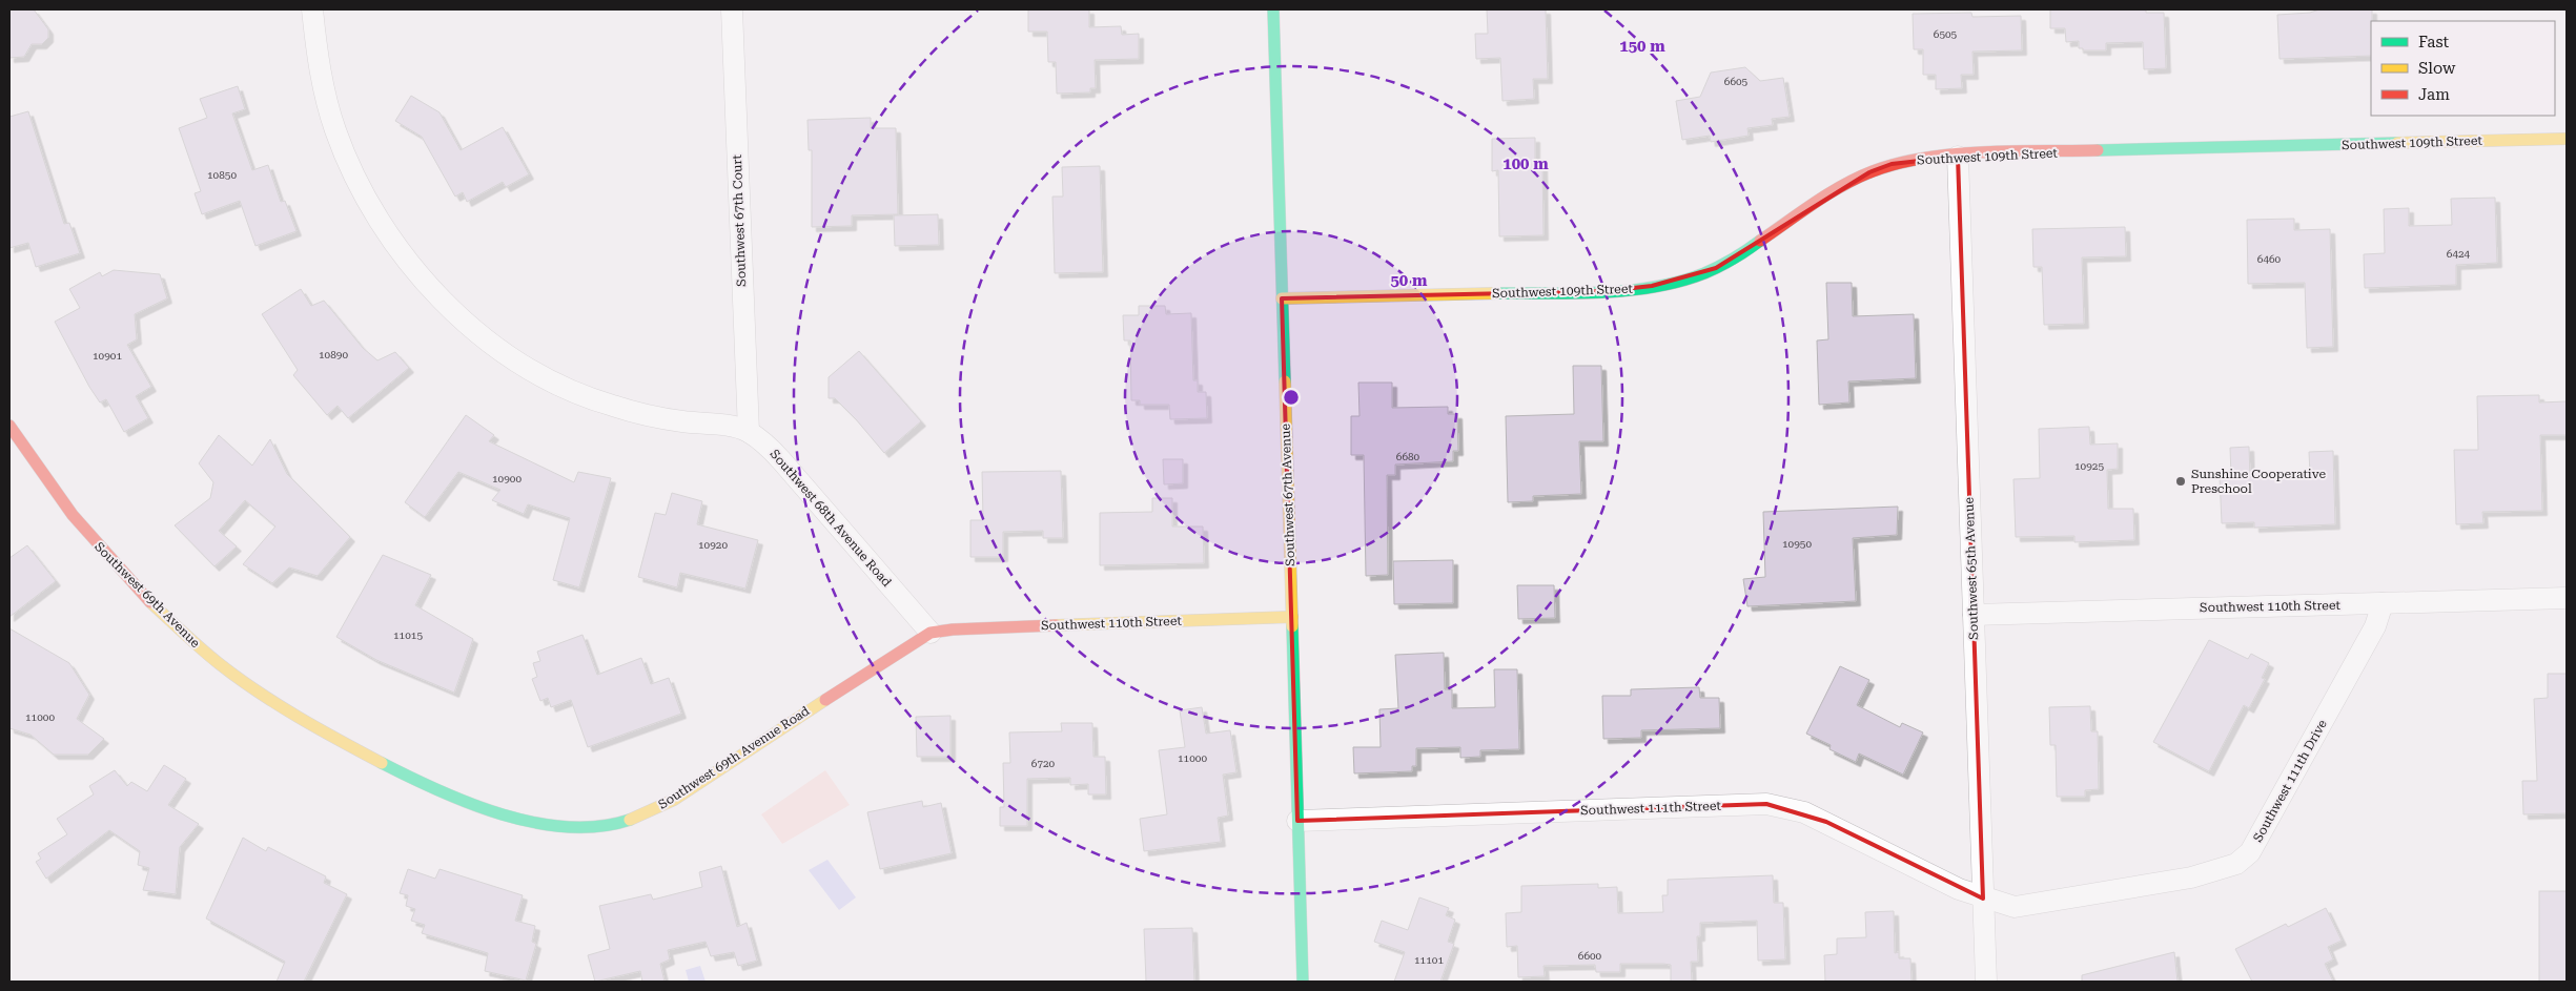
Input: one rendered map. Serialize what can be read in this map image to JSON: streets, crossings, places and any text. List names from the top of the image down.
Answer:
{
  "streets": {
    "street": [
      "Southwest 109th Street",
      "Southwest 67th Court",
      "Southwest 67th Avenue",
      "Southwest 68th Avenue Road",
      "Southwest 65th Avenue",
      "Southwest 69th Avenue",
      "Southwest 110th Street",
      "Southwest 69th Avenue Road",
      "Southwest 111th Drive",
      "Southwest 111th Street"
    ]
  },
  "crossings": [
    ["Southwest 109th Street", "Southwest 67th Avenue"],
    ["Southwest 109th Street", "Southwest 65th Avenue"],
    ["Southwest 67th Court", "Southwest 68th Avenue Road"],
    ["Southwest 67th Avenue", "Southwest 110th Street"],
    ["Southwest 67th Avenue", "Southwest 111th Street"],
    ["Southwest 68th Avenue Road", "Southwest 110th Street"],
    ["Southwest 68th Avenue Road", "Southwest 69th Avenue Road"],
    ["Southwest 65th Avenue", "Southwest 110th Street"],
    ["Southwest 65th Avenue", "Southwest 111th Drive"],
    ["Southwest 65th Avenue", "Southwest 111th Street"],
    ["Southwest 69th Avenue", "Southwest 69th Avenue Road"],
    ["Southwest 110th Street", "Southwest 69th Avenue Road"],
    ["Southwest 110th Street", "Southwest 111th Drive"],
    ["Southwest 111th Drive", "Southwest 111th Street"]
  ],
  "places": ["Sunshine Cooperative Preschool"],
  "house_numbers": [
    "6505",
    "6605",
    "10850",
    "6424",
    "6460",
    "10890",
    "10901",
    "6680",
    "10925",
    "10900",
    "10950",
    "10920",
    "11015",
    "11000",
    "11000",
    "6720",
    "6600",
    "11101"
  ],
  "legend": ["Fast", "Slow", "Jam"],
  "rings": ["150 m", "100 m", "50 m"]
}
